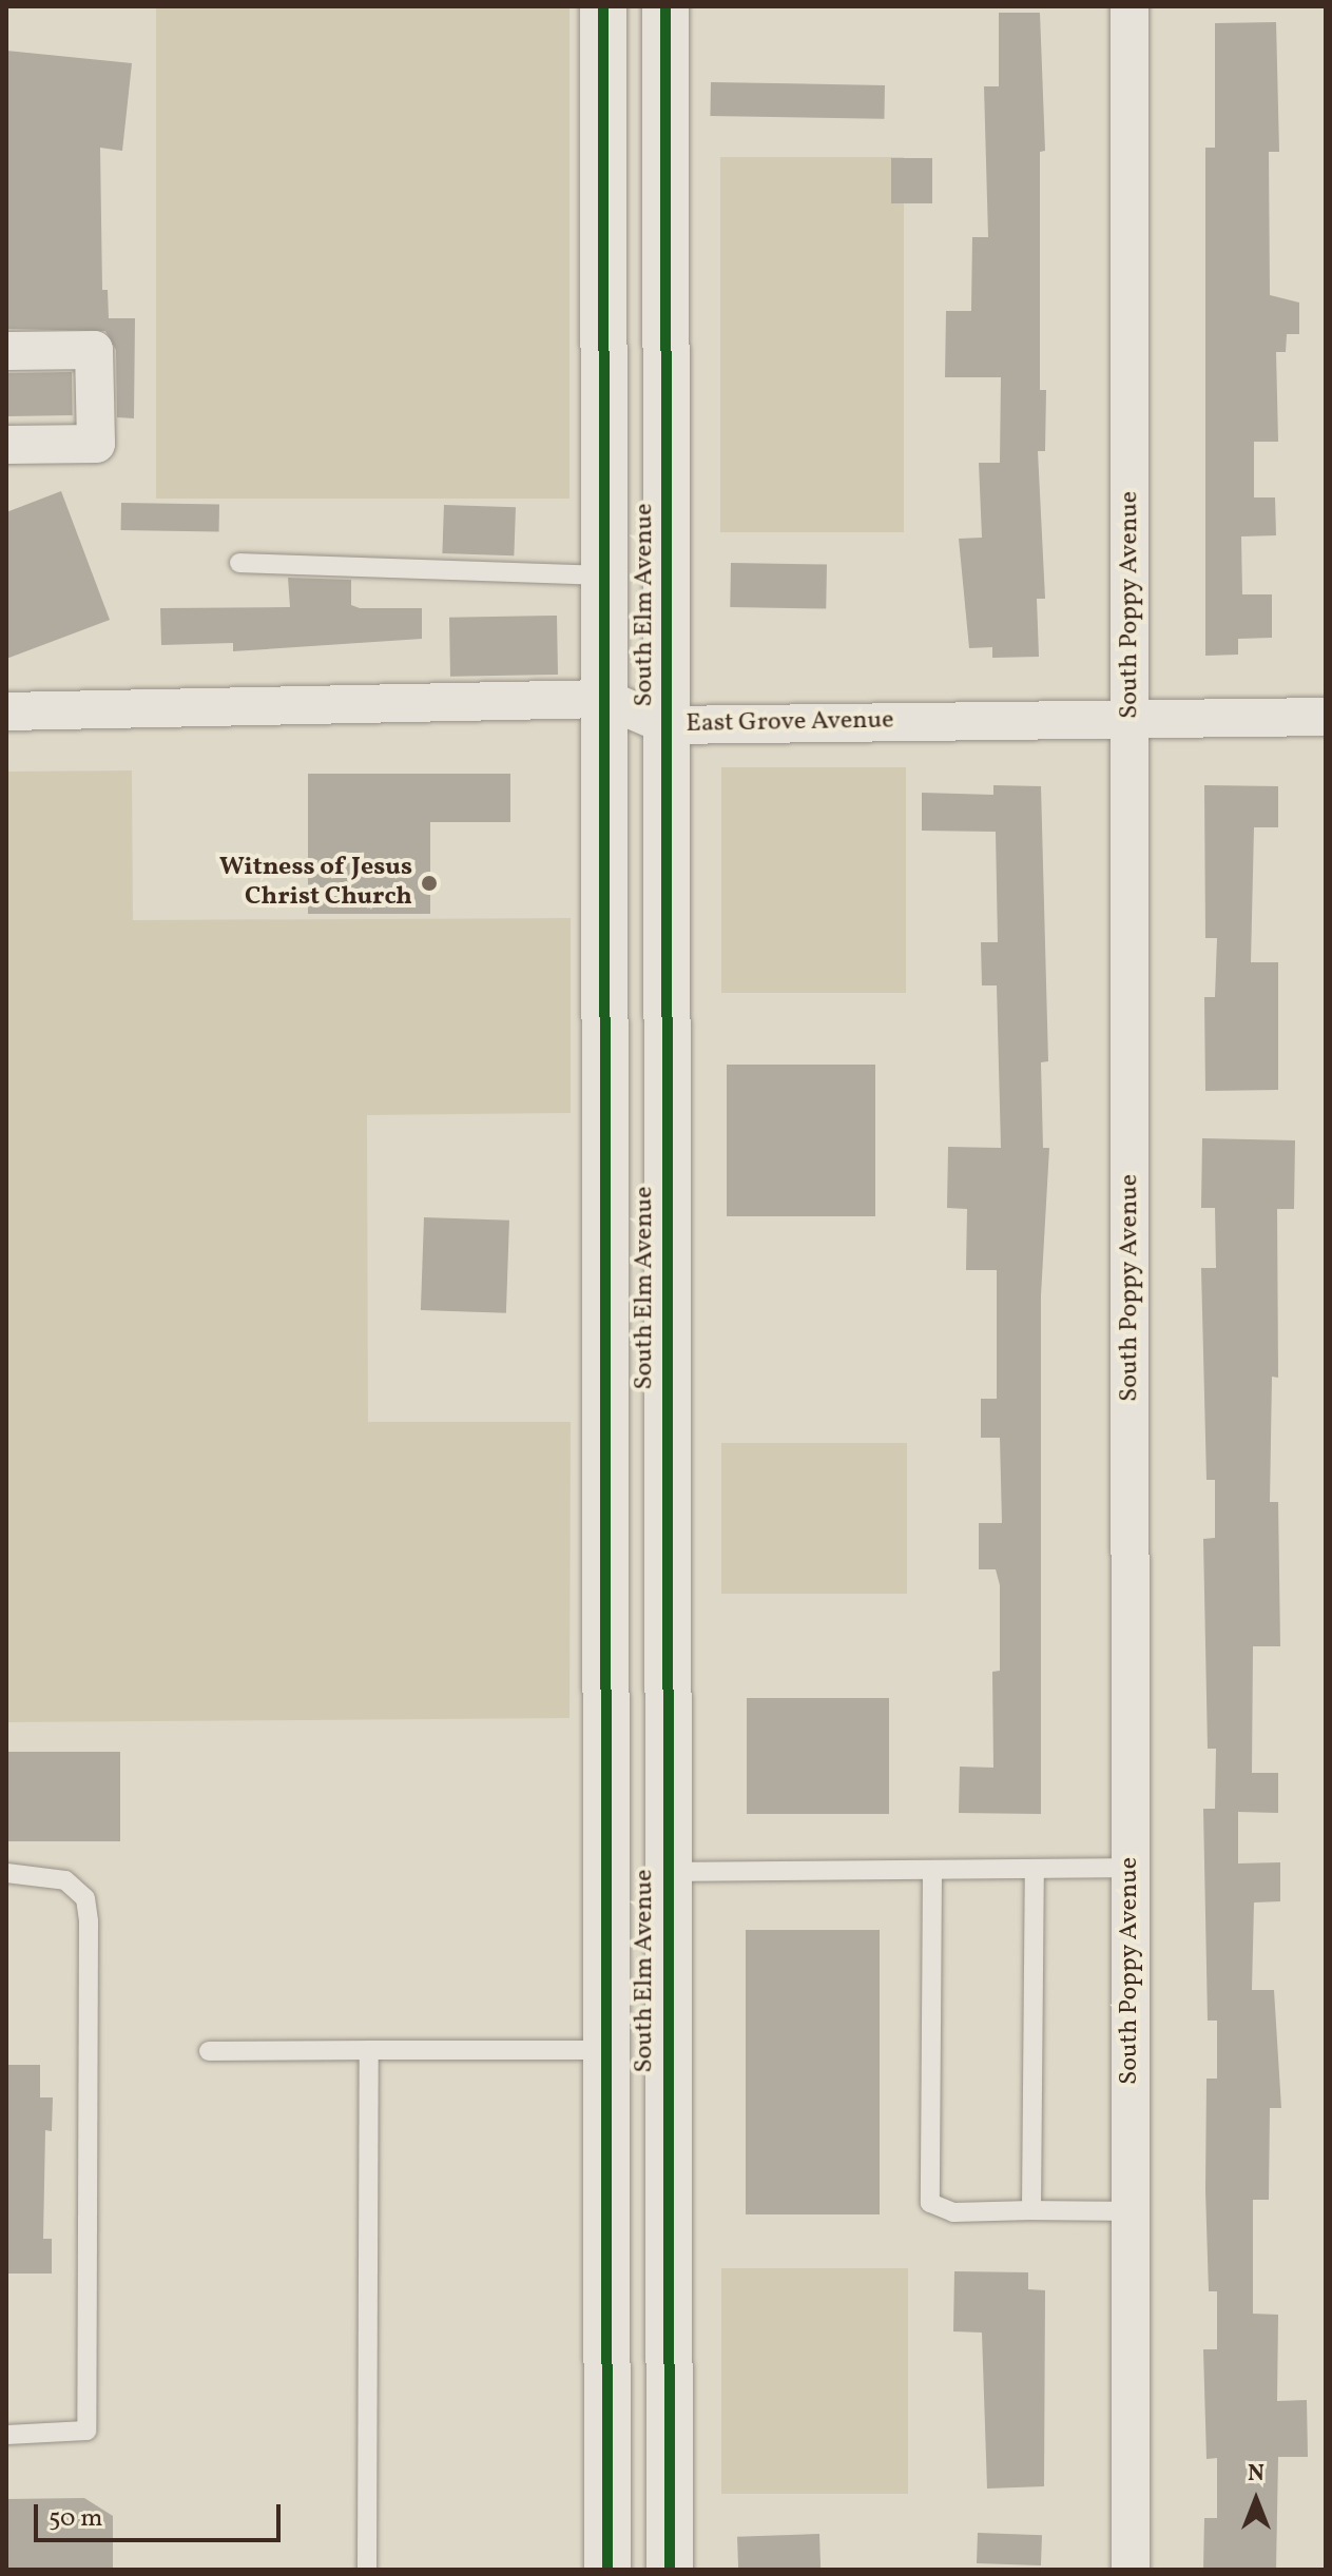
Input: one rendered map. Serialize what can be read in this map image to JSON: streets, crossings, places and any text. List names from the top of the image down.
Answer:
{
  "streets": {
    "main road": ["South Elm Avenue"],
    "street": ["South Poppy Avenue", "East Grove Avenue"]
  },
  "crossings": [
    ["South Elm Avenue", "East Grove Avenue"],
    ["South Poppy Avenue", "East Grove Avenue"]
  ],
  "places": ["Witness of Jesus Christ Church"],
  "scale_bar": "50 m",
  "north": "top"
}
